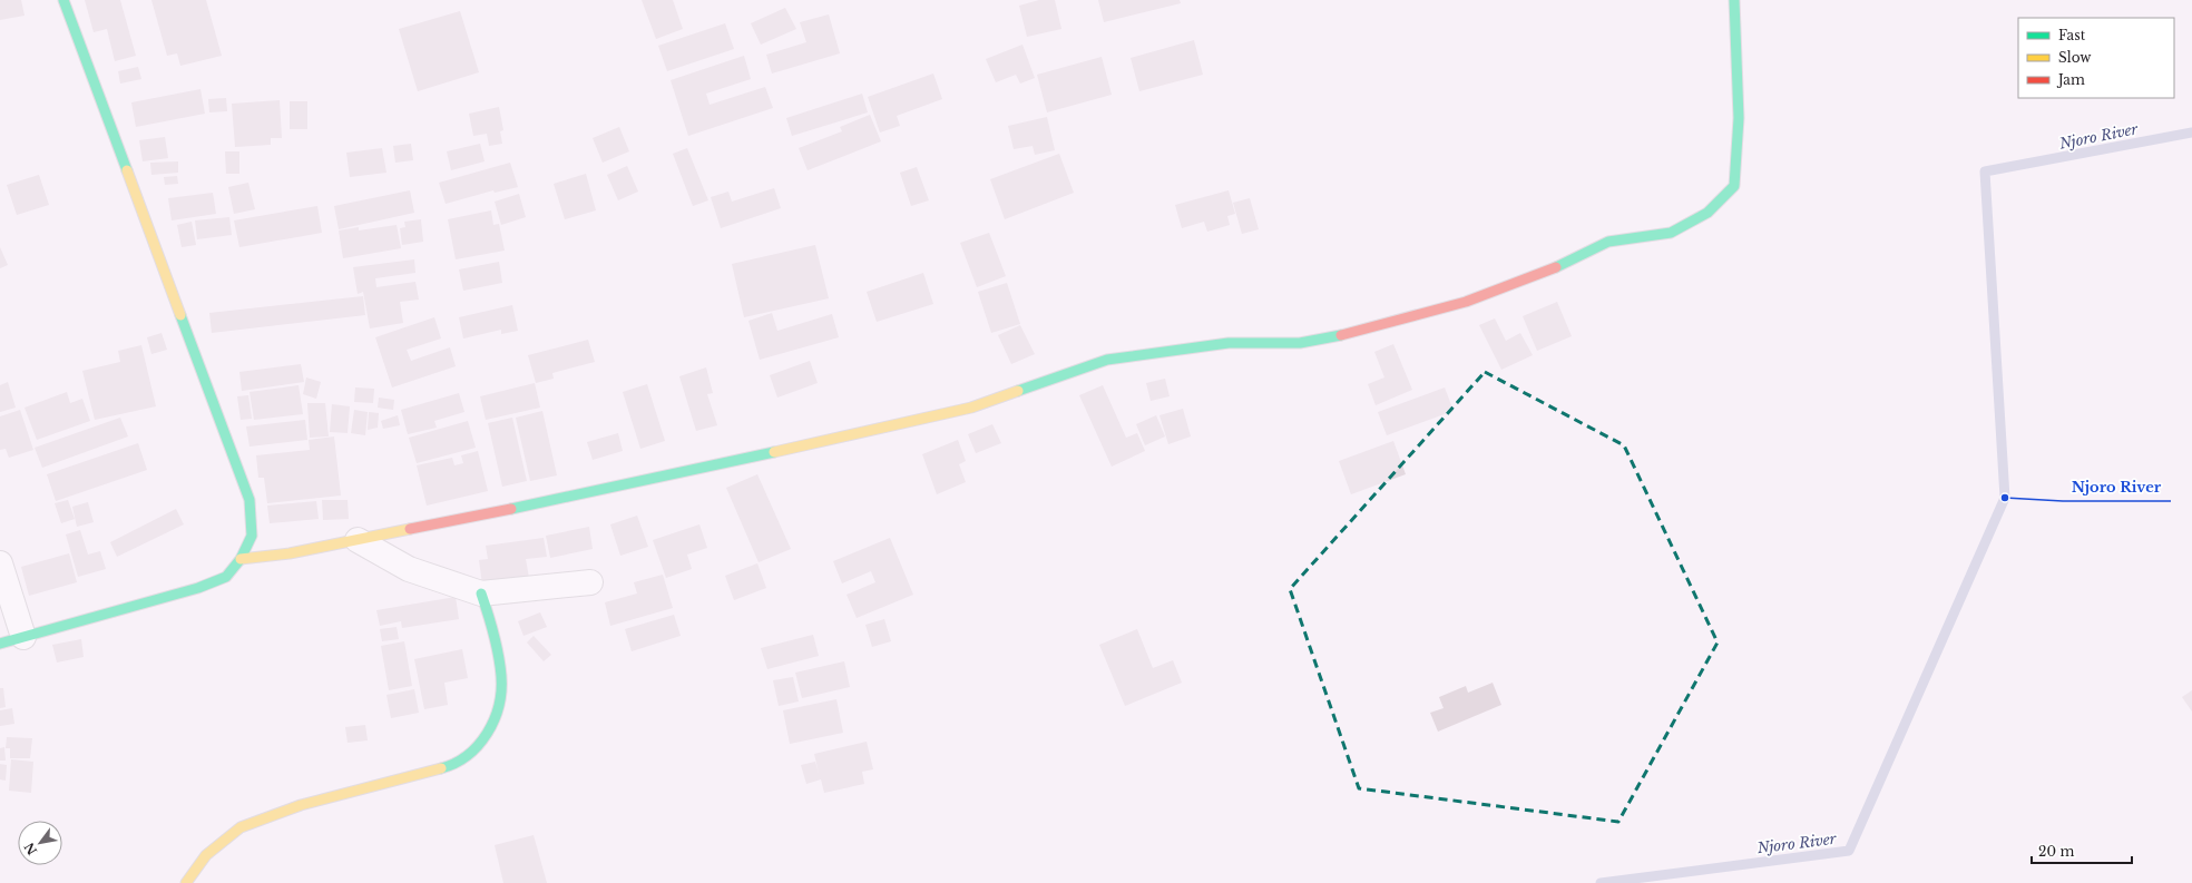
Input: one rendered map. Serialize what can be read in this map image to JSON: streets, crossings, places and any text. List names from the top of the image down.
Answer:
{
  "water": ["Njoro River"],
  "places": ["Njoro River"],
  "legend": ["Fast", "Slow", "Jam"],
  "scale_bar": "20 m",
  "north": "bottom left"
}
